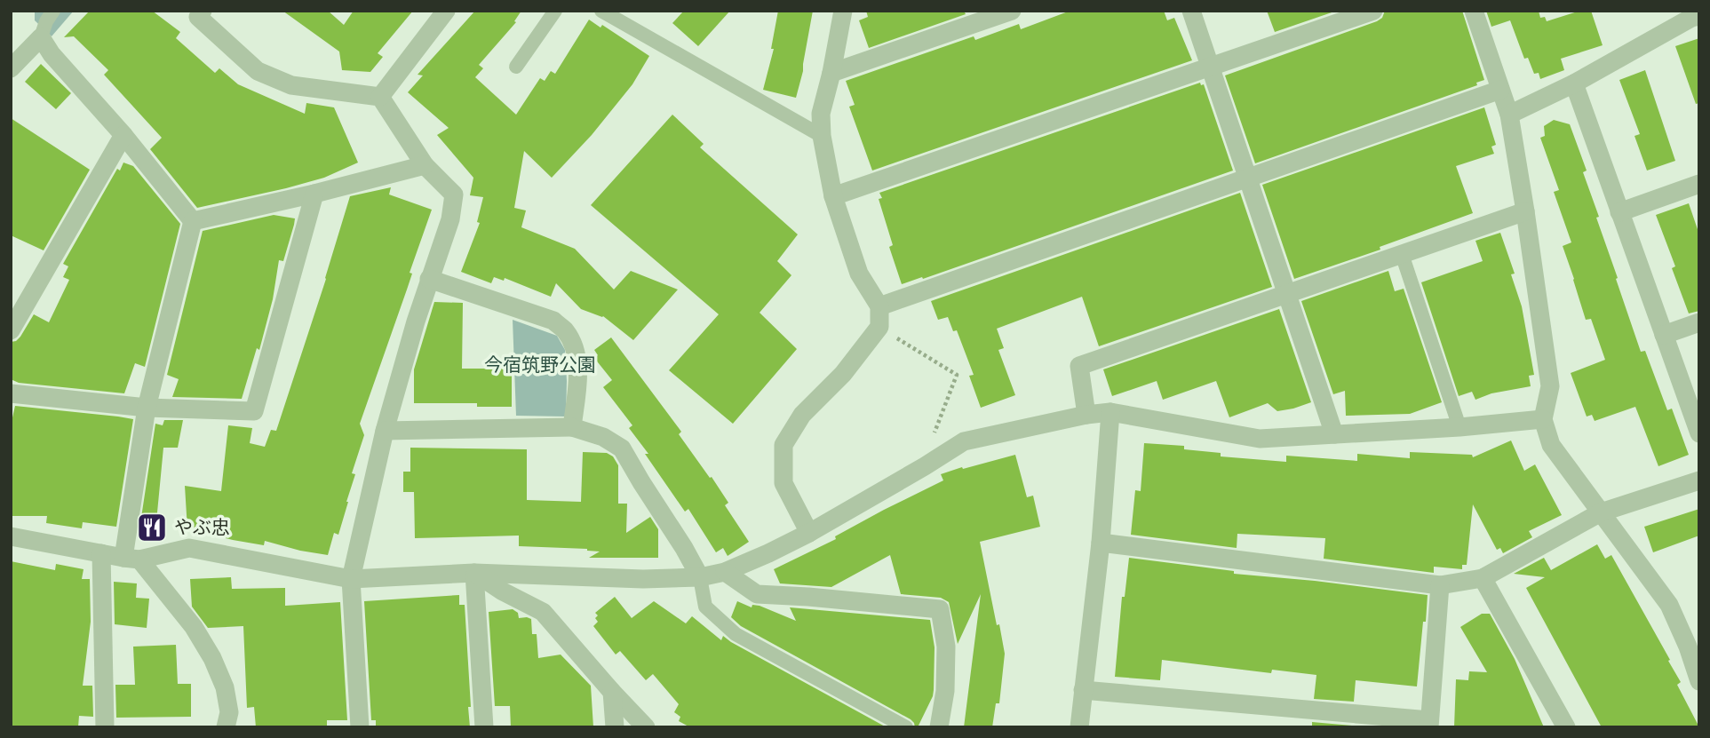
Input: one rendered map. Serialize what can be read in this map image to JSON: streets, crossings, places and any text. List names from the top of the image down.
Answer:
{
  "parks": ["今宿筑野公園"],
  "places": {
    "restaurant": ["やぶ忠"]
  }
}
